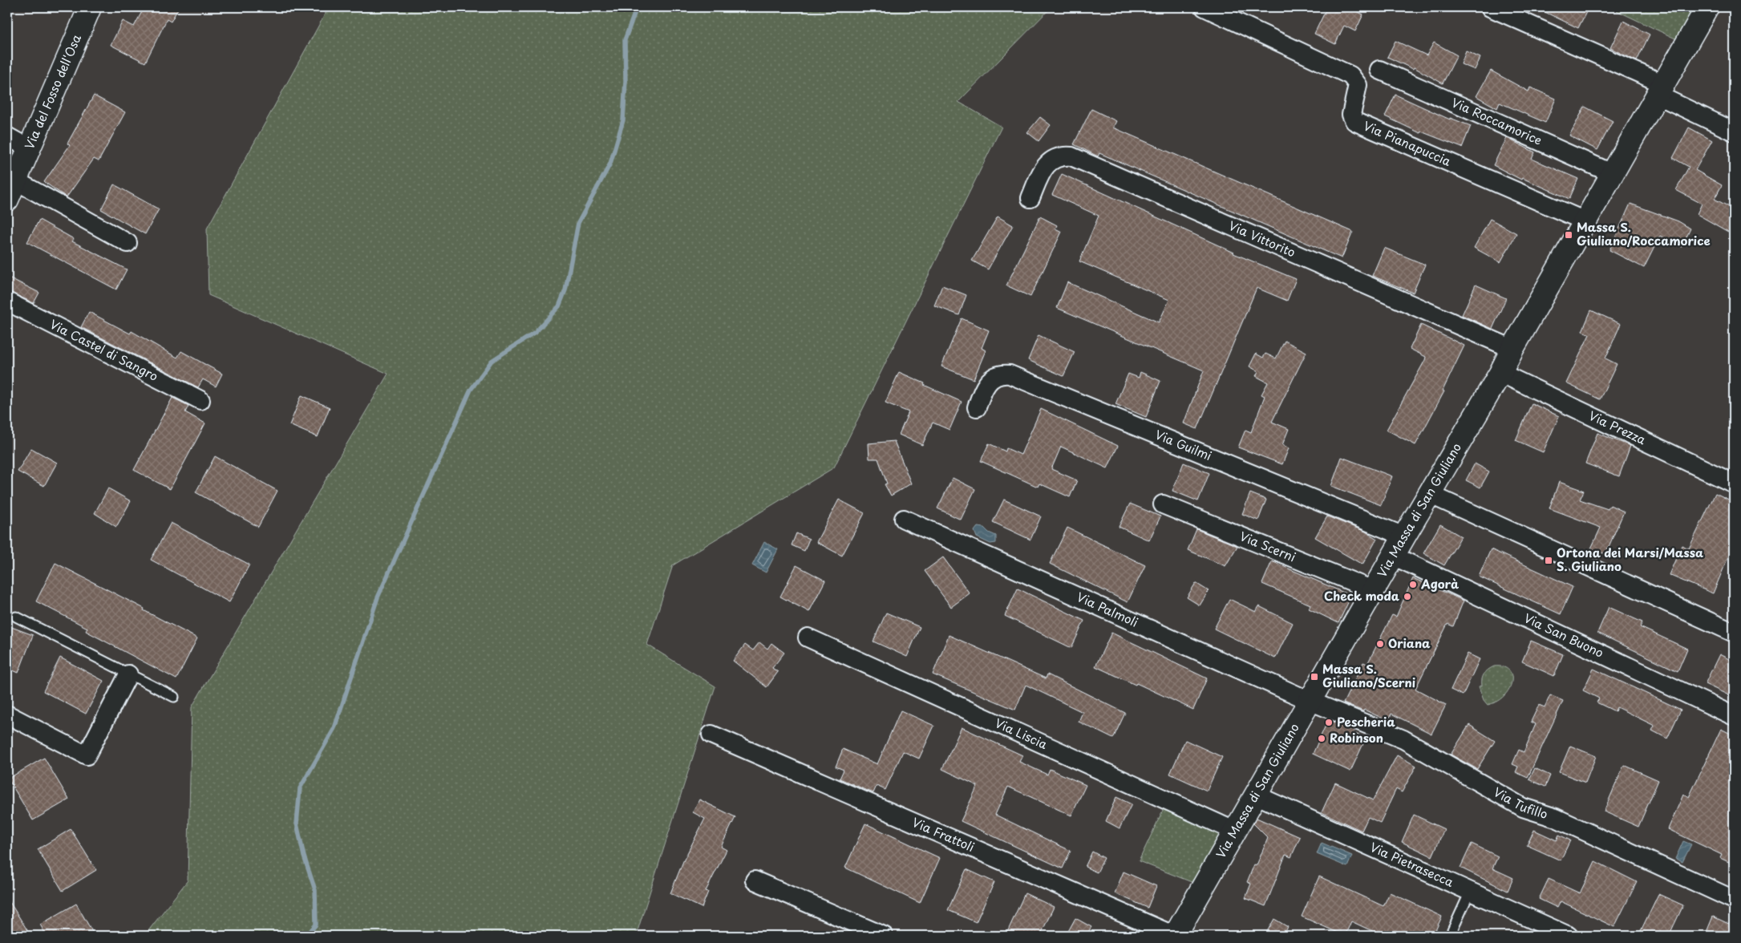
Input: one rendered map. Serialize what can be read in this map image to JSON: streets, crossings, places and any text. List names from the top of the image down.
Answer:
{
  "streets": {
    "street": [
      "Via del Fosso dell'Osa",
      "Via Roccamorice",
      "Via Pianapuccia",
      "Via Vittorito",
      "Via Castel di Sangro",
      "Via Prezza",
      "Via Guilmi",
      "Via Massa di San Giuliano",
      "Via Scerni",
      "Via Palmoli",
      "Via San Buono",
      "Via Liscia",
      "Via Tufillo",
      "Via Frattoli",
      "Via Pietrasecca"
    ]
  },
  "crossings": [
    ["Via Roccamorice", "Via Massa di San Giuliano"],
    ["Via Pianapuccia", "Via Massa di San Giuliano"],
    ["Via Vittorito", "Via Massa di San Giuliano"],
    ["Via Prezza", "Via Massa di San Giuliano"],
    ["Via Guilmi", "Via Massa di San Giuliano"],
    ["Via Massa di San Giuliano", "Via Scerni"],
    ["Via Massa di San Giuliano", "Via Palmoli"],
    ["Via Massa di San Giuliano", "Via San Buono"],
    ["Via Massa di San Giuliano", "Via Liscia"],
    ["Via Massa di San Giuliano", "Via Tufillo"],
    ["Via Massa di San Giuliano", "Via Frattoli"],
    ["Via Massa di San Giuliano", "Via Pietrasecca"],
    ["Via Palmoli", "Via Tufillo"]
  ],
  "places": {
    "transit": ["Massa S. Giuliano/Roccamorice", "Ortona dei Marsi/Massa S. Giuliano", "Massa S. Giuliano/Scerni"],
    "other": [
      "Agorà",
      "Check moda",
      "Oriana",
      "Pescheria",
      "Robinson"
    ]
  }
}
